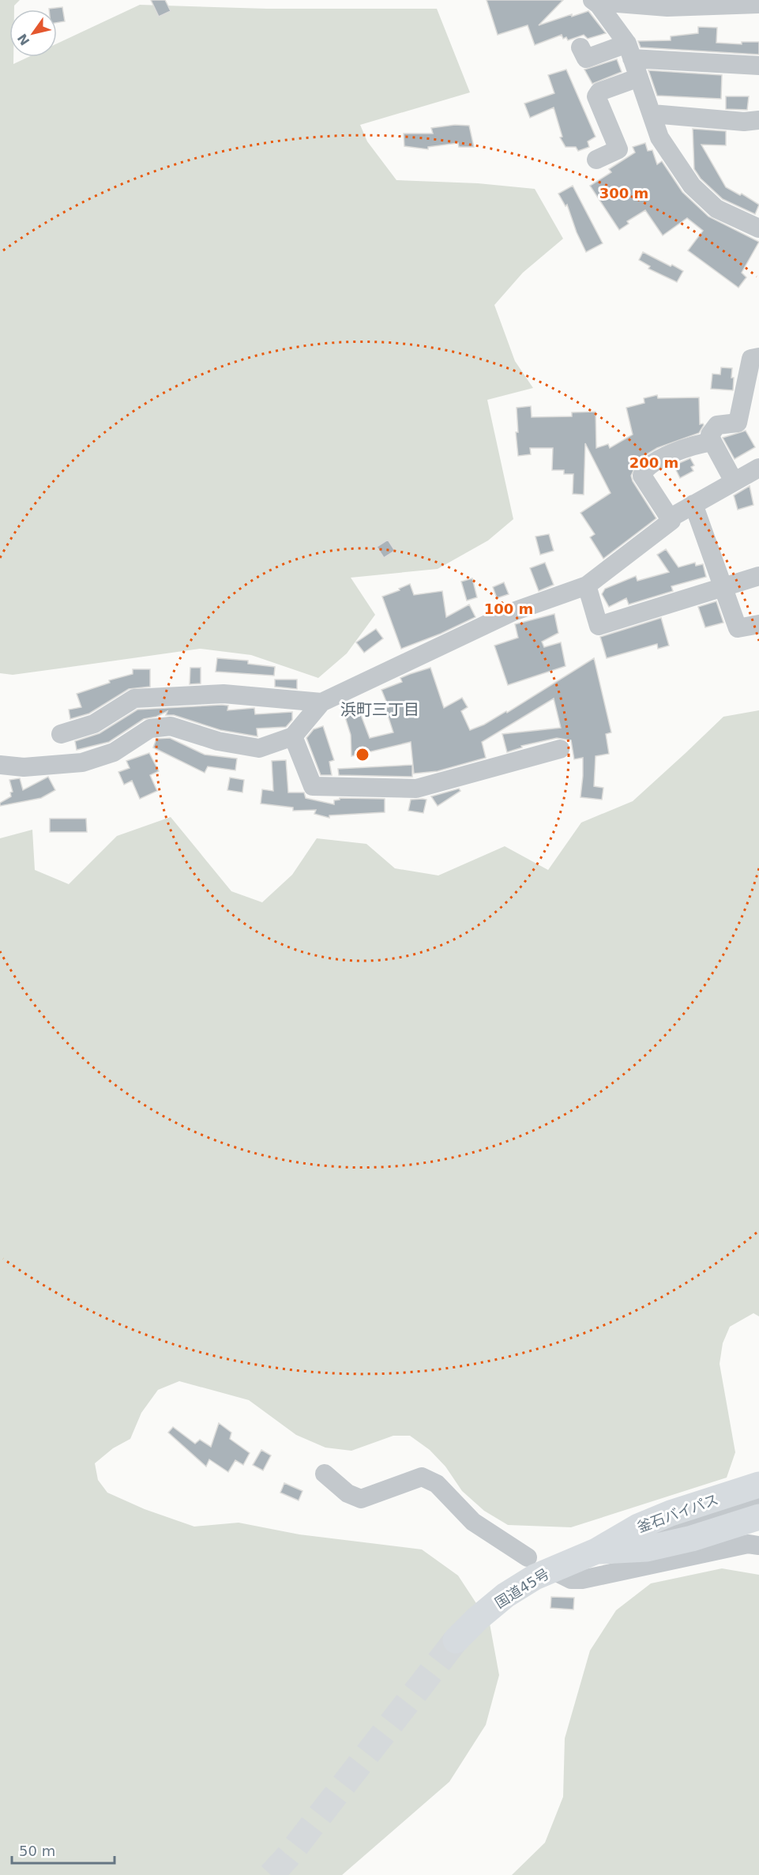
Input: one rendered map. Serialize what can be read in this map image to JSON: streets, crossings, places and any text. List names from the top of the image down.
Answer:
{
  "streets": {
    "highway": ["釜石バイパス", "国道45号"]
  },
  "crossings": [
    ["釜石バイパス", "国道45号"]
  ],
  "districts": ["浜町三丁目"],
  "scale_bar": "50 m",
  "north": "bottom left",
  "rings": ["300 m", "200 m", "100 m"]
}
